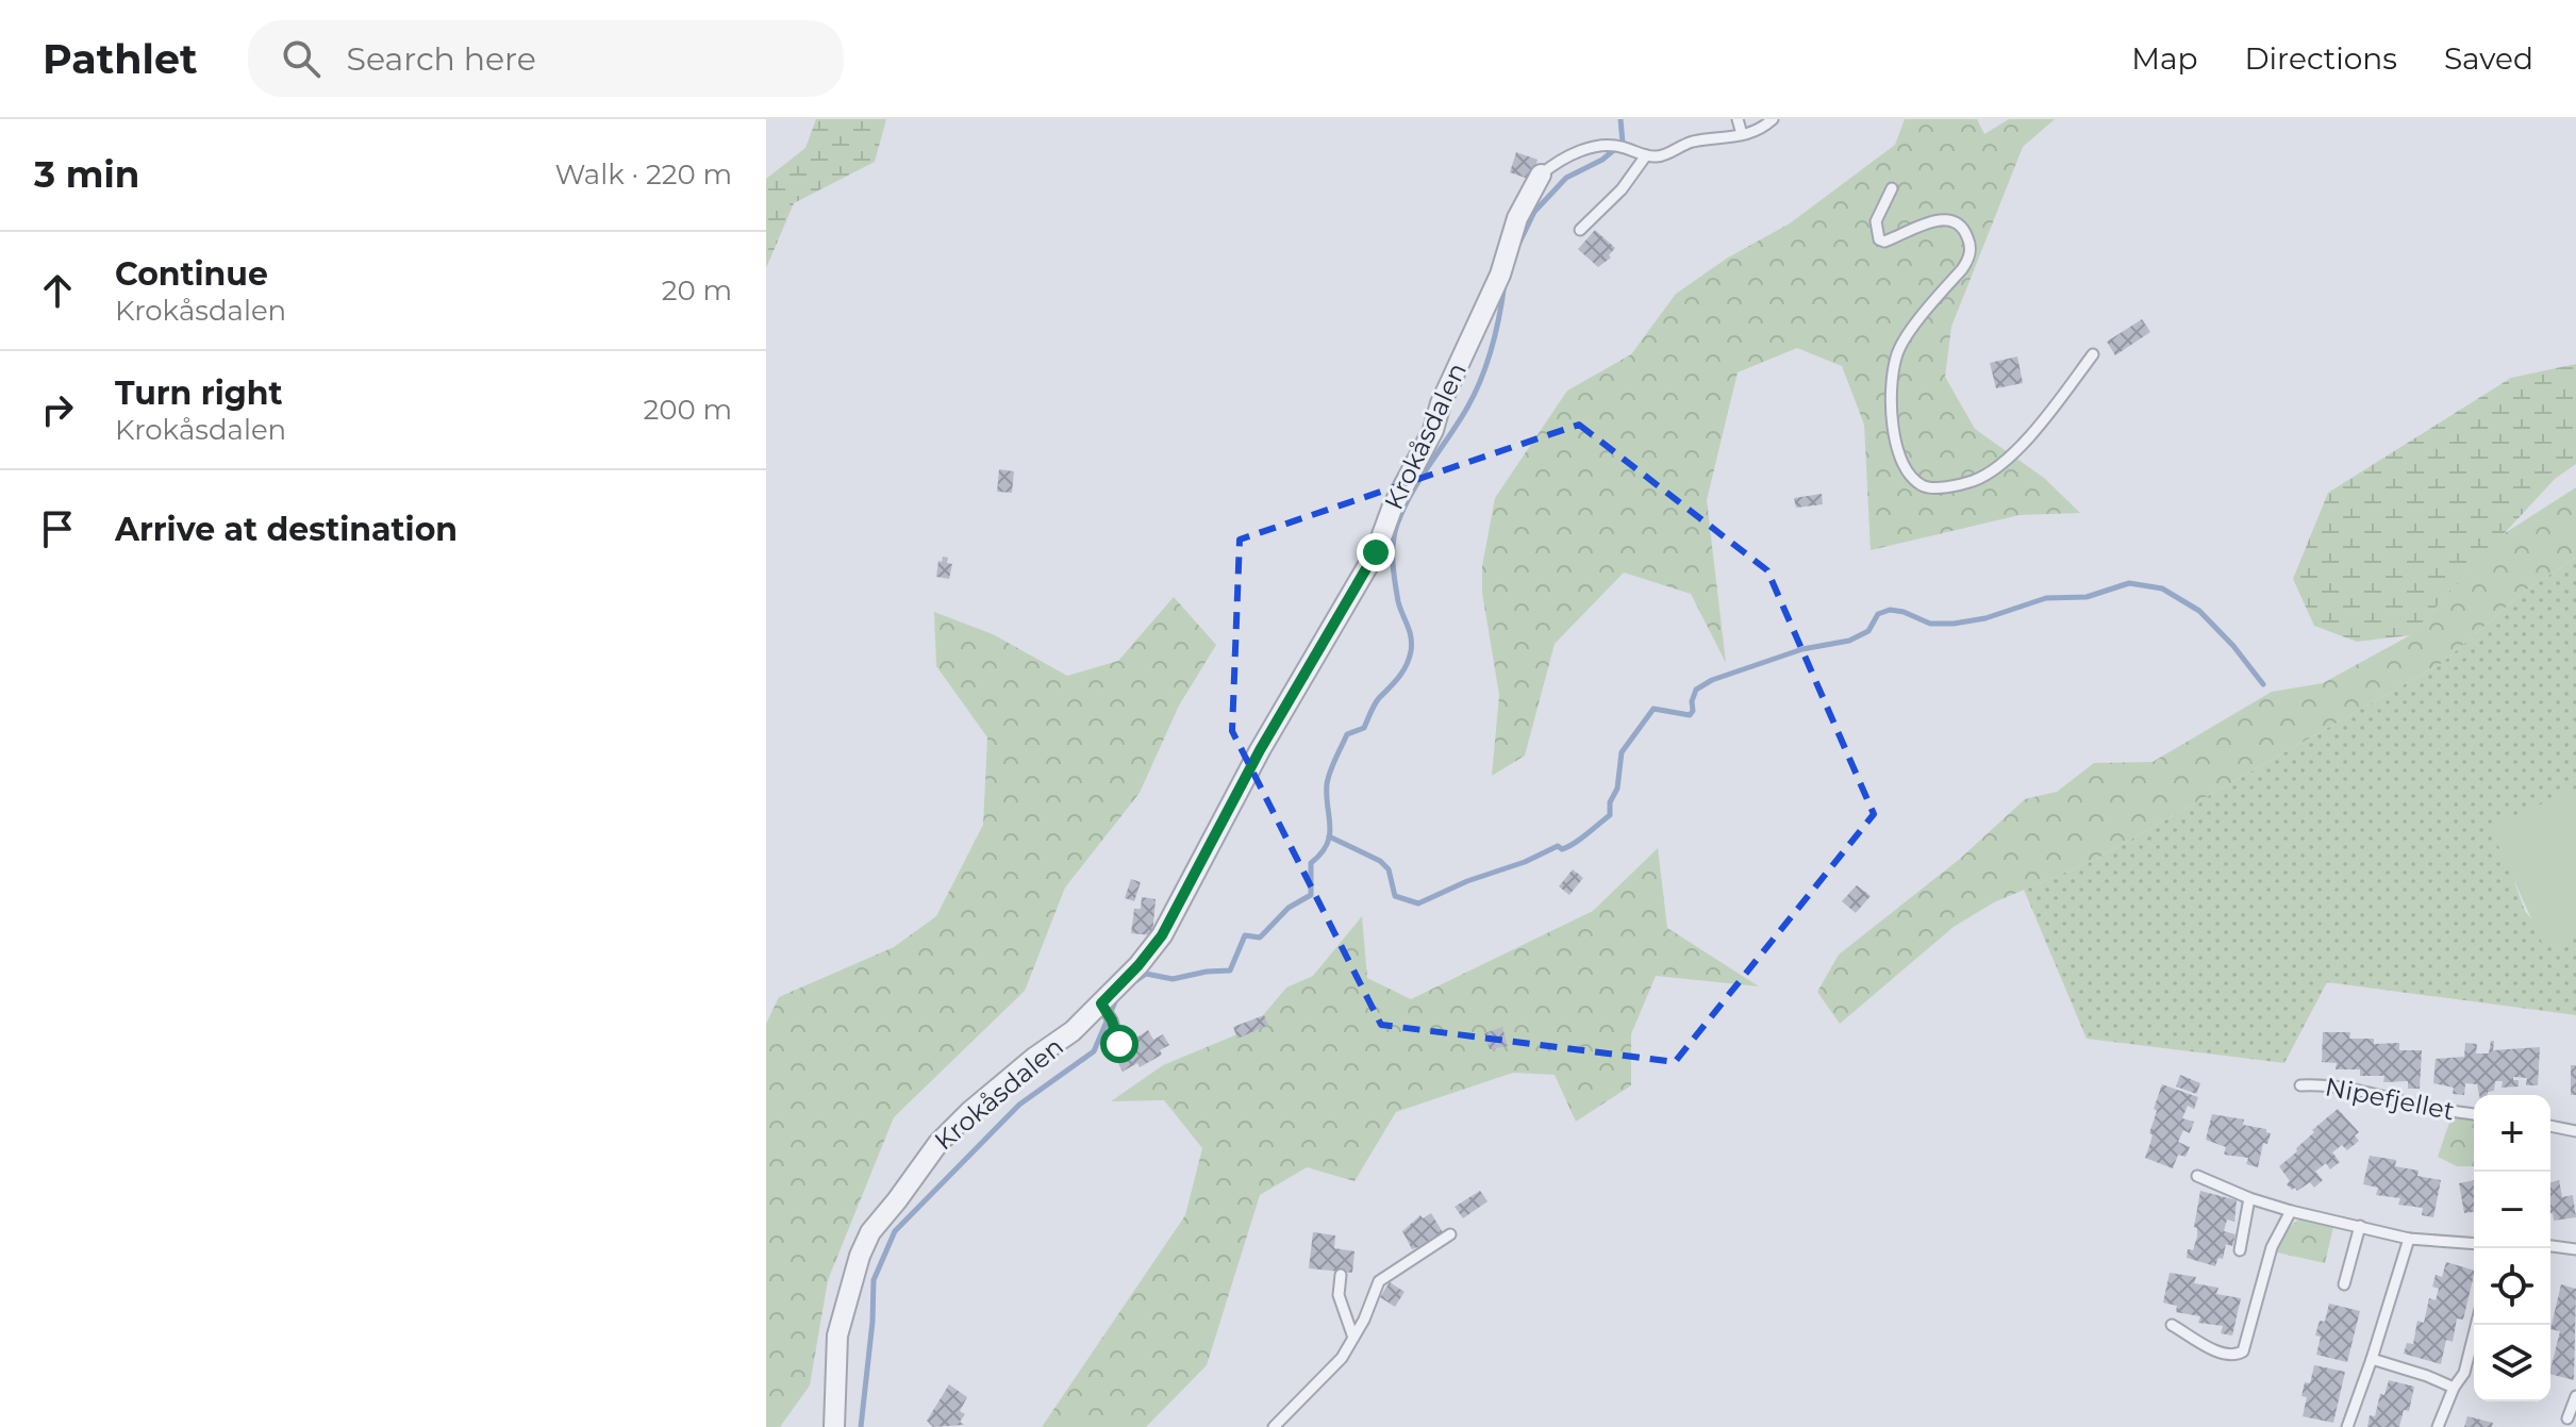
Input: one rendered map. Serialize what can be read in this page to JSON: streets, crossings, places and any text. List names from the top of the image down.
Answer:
{
  "streets": {
    "street": ["Krokåsdalen"],
    "lane": ["Nipefjellet"]
  },
  "page": {
    "header": "Pathlet",
    "search": "Search here",
    "nav": ["Map", "Directions", "Saved"],
    "heading": ["3 min", "Walk · 220 m"],
    "list": [
      ["Continue", "Krokåsdalen", "20 m"],
      ["Turn right", "Krokåsdalen", "200 m"],
      "Arrive at destination"
    ],
    "map_buttons": ["+", "−"]
  }
}
